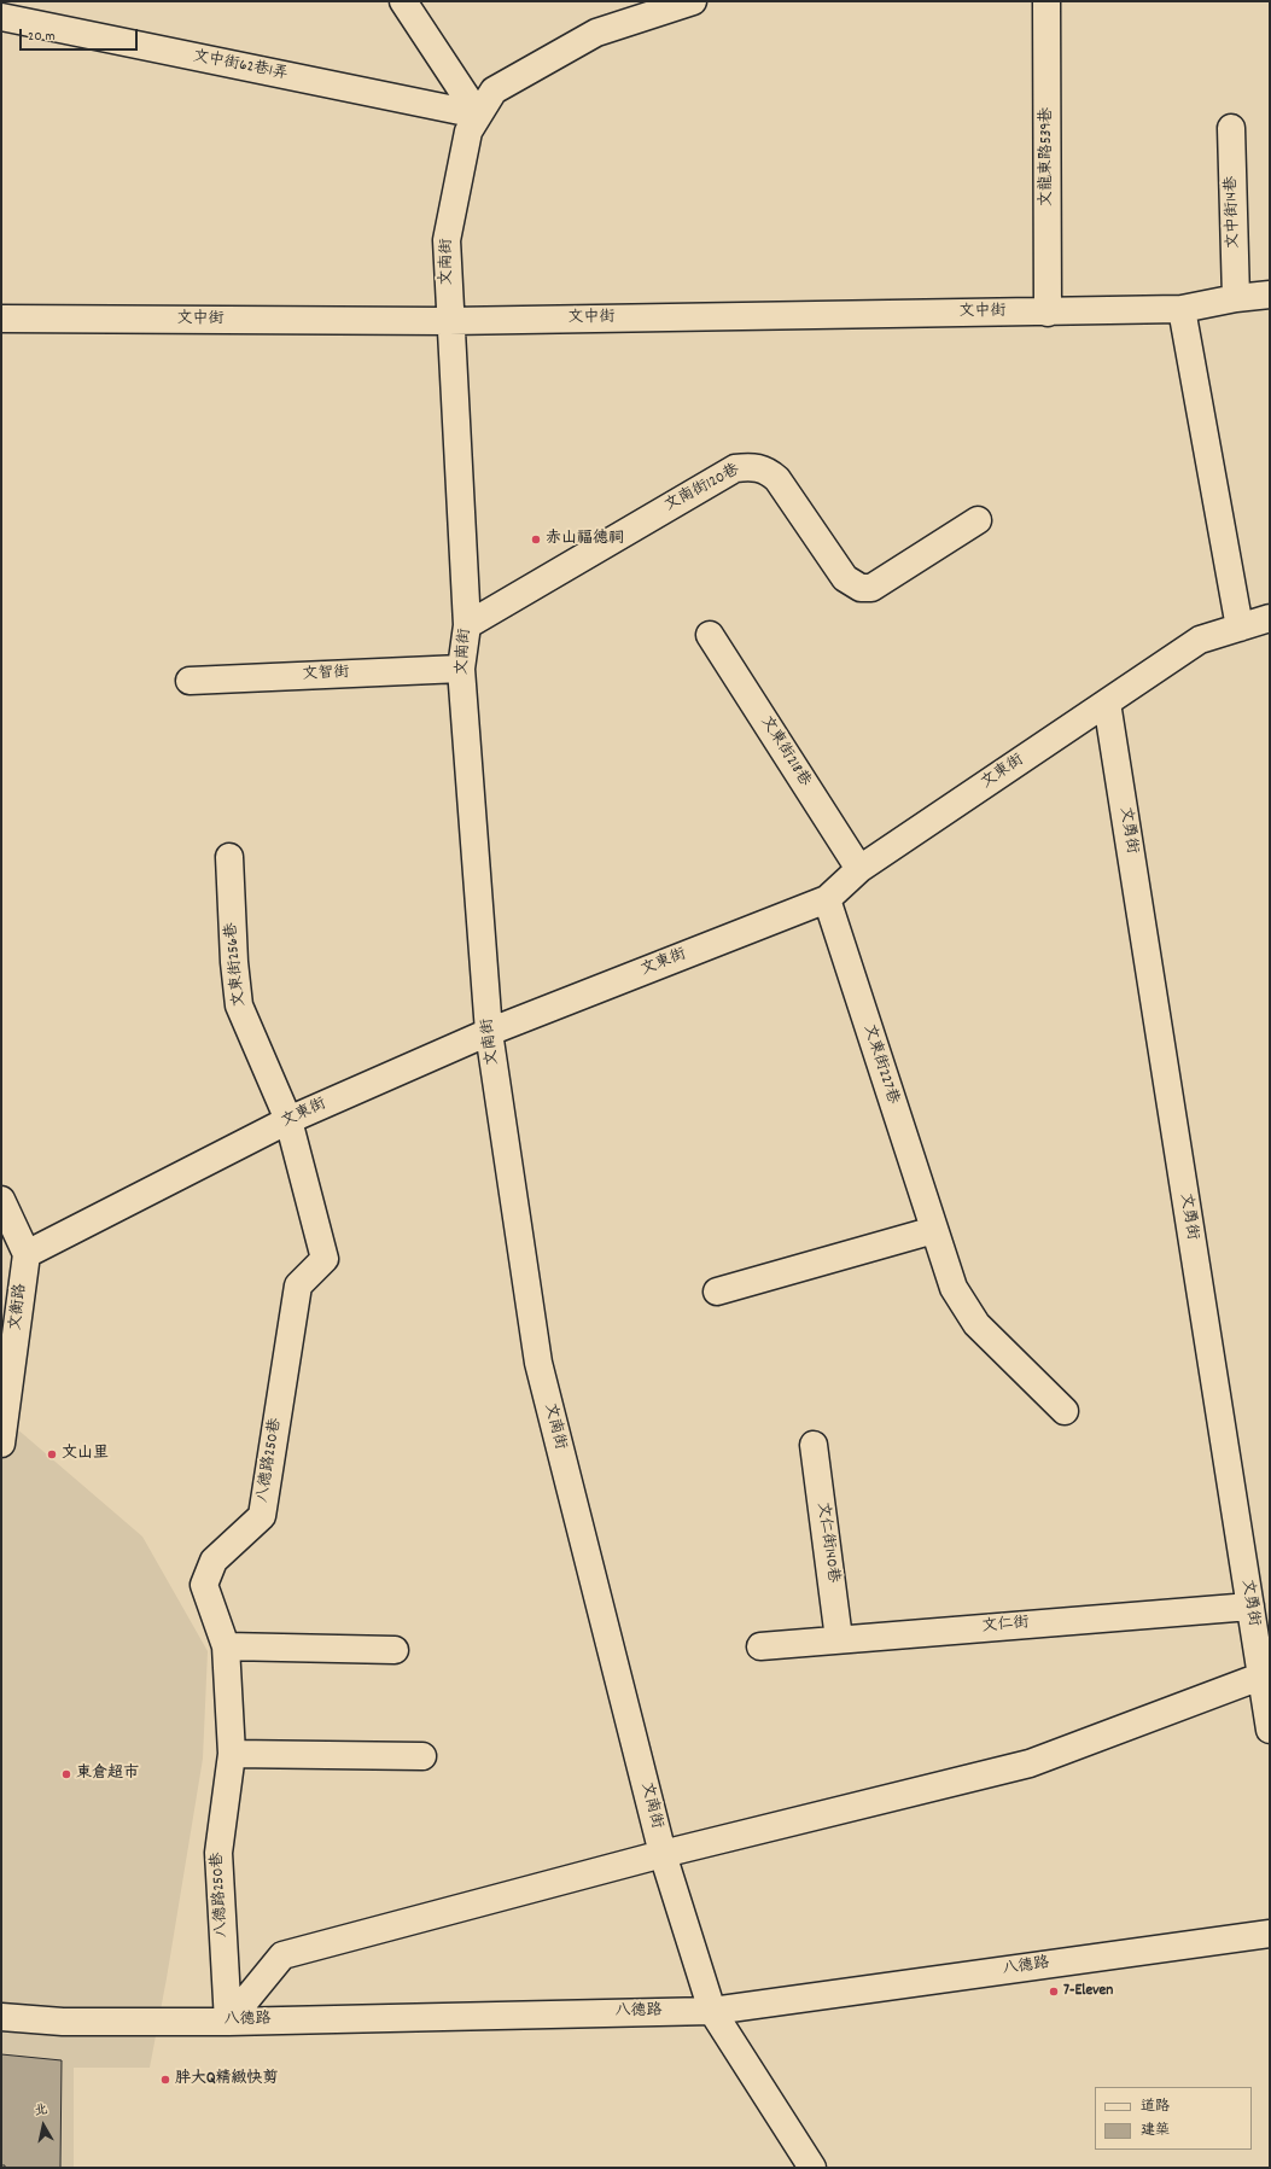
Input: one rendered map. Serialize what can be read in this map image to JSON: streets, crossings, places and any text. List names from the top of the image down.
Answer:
{
  "streets": {
    "street": [
      "文中街62巷1弄",
      "文龍東路539巷",
      "文中街14巷",
      "文南街",
      "文中街",
      "文南街120巷",
      "文智街",
      "文東街218巷",
      "文東街",
      "文勇街",
      "文東街256巷",
      "文東街227巷",
      "文衡路",
      "八德路250巷",
      "文仁街140巷",
      "文仁街",
      "八德路"
    ]
  },
  "crossings": [
    ["文中街62巷1弄", "文南街"],
    ["文龍東路539巷", "文中街"],
    ["文中街14巷", "文中街"],
    ["文南街", "文中街"],
    ["文南街", "文南街120巷"],
    ["文南街", "文智街"],
    ["文南街", "文東街"],
    ["文南街", "八德路"],
    ["文東街218巷", "文東街"],
    ["文東街", "文勇街"],
    ["文東街", "文東街256巷"],
    ["文東街", "文東街227巷"],
    ["文東街", "文衡路"],
    ["文東街", "八德路250巷"],
    ["文勇街", "文仁街"],
    ["文東街256巷", "八德路250巷"],
    ["八德路250巷", "八德路"],
    ["文仁街140巷", "文仁街"]
  ],
  "places": [
    "赤山福德祠",
    "文山里",
    "東倉超市",
    "7-Eleven",
    "胖大Q精緻快剪"
  ],
  "legend": ["道路", "建築"],
  "scale_bar": "20 m",
  "north": "top"
}
